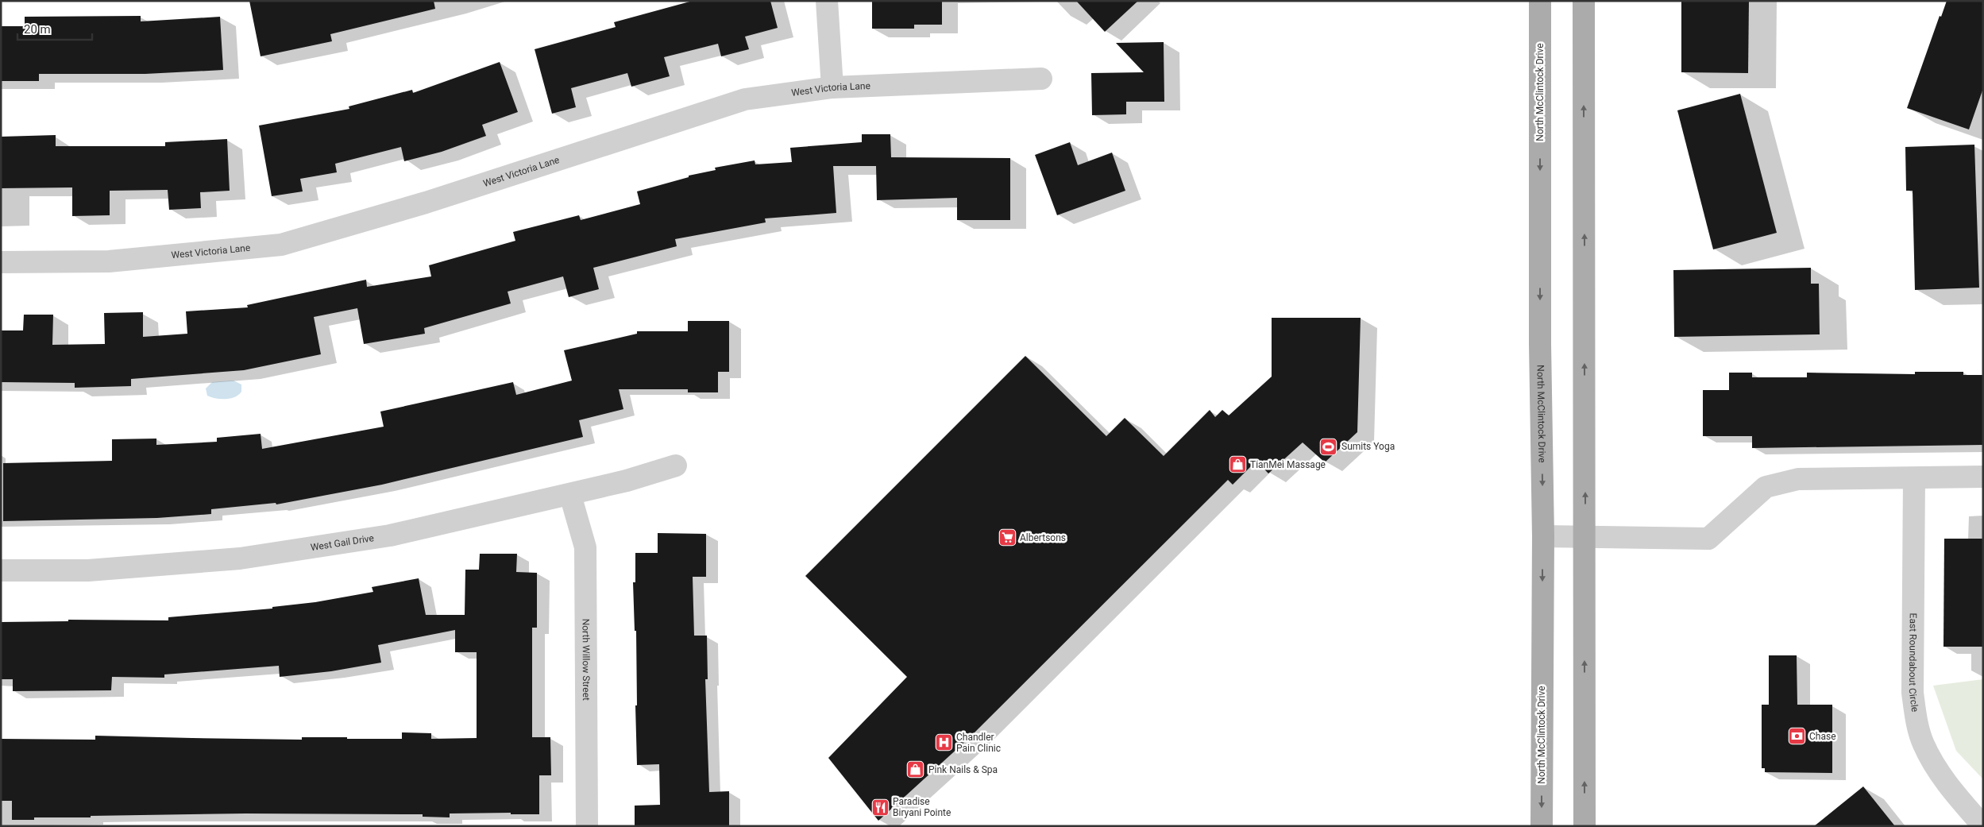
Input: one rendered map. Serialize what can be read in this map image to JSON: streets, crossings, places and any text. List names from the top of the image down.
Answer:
{
  "streets": {
    "main road": ["North McClintock Drive"],
    "street": [
      "West Victoria Lane",
      "West Gail Drive",
      "North Willow Street",
      "East Roundabout Circle"
    ]
  },
  "crossings": [
    ["West Gail Drive", "North Willow Street"]
  ],
  "places": {
    "sports": ["Sumits Yoga"],
    "shop": ["TianMei Massage", "Pink Nails & Spa"],
    "supermarket": ["Albertsons"],
    "bank": ["Chase"],
    "hospital": ["Chandler Pain Clinic"],
    "restaurant": ["Paradise Biryani Pointe"]
  },
  "scale_bar": "20 m"
}
